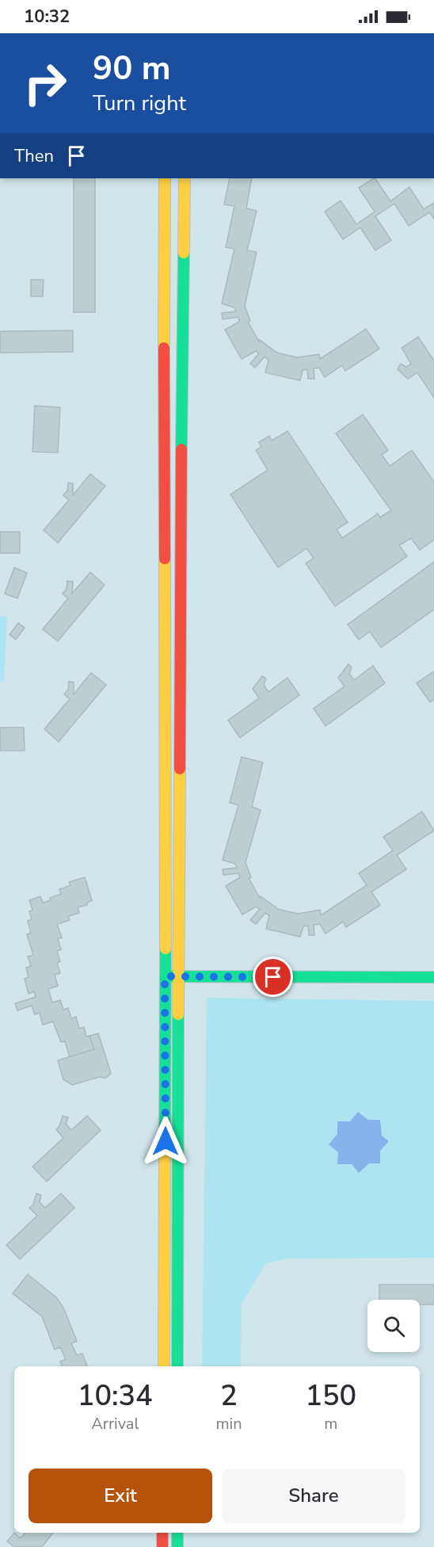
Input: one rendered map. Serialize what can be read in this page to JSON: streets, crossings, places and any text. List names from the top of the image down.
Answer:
{
  "page": {
    "status": "10:32",
    "turn": ["90 m", "Turn right"],
    "then": "Then",
    "eta": [
      "10:34",
      "Arrival",
      "2",
      "min",
      "150",
      "m"
    ],
    "buttons": ["Exit", "Share"]
  }
}
